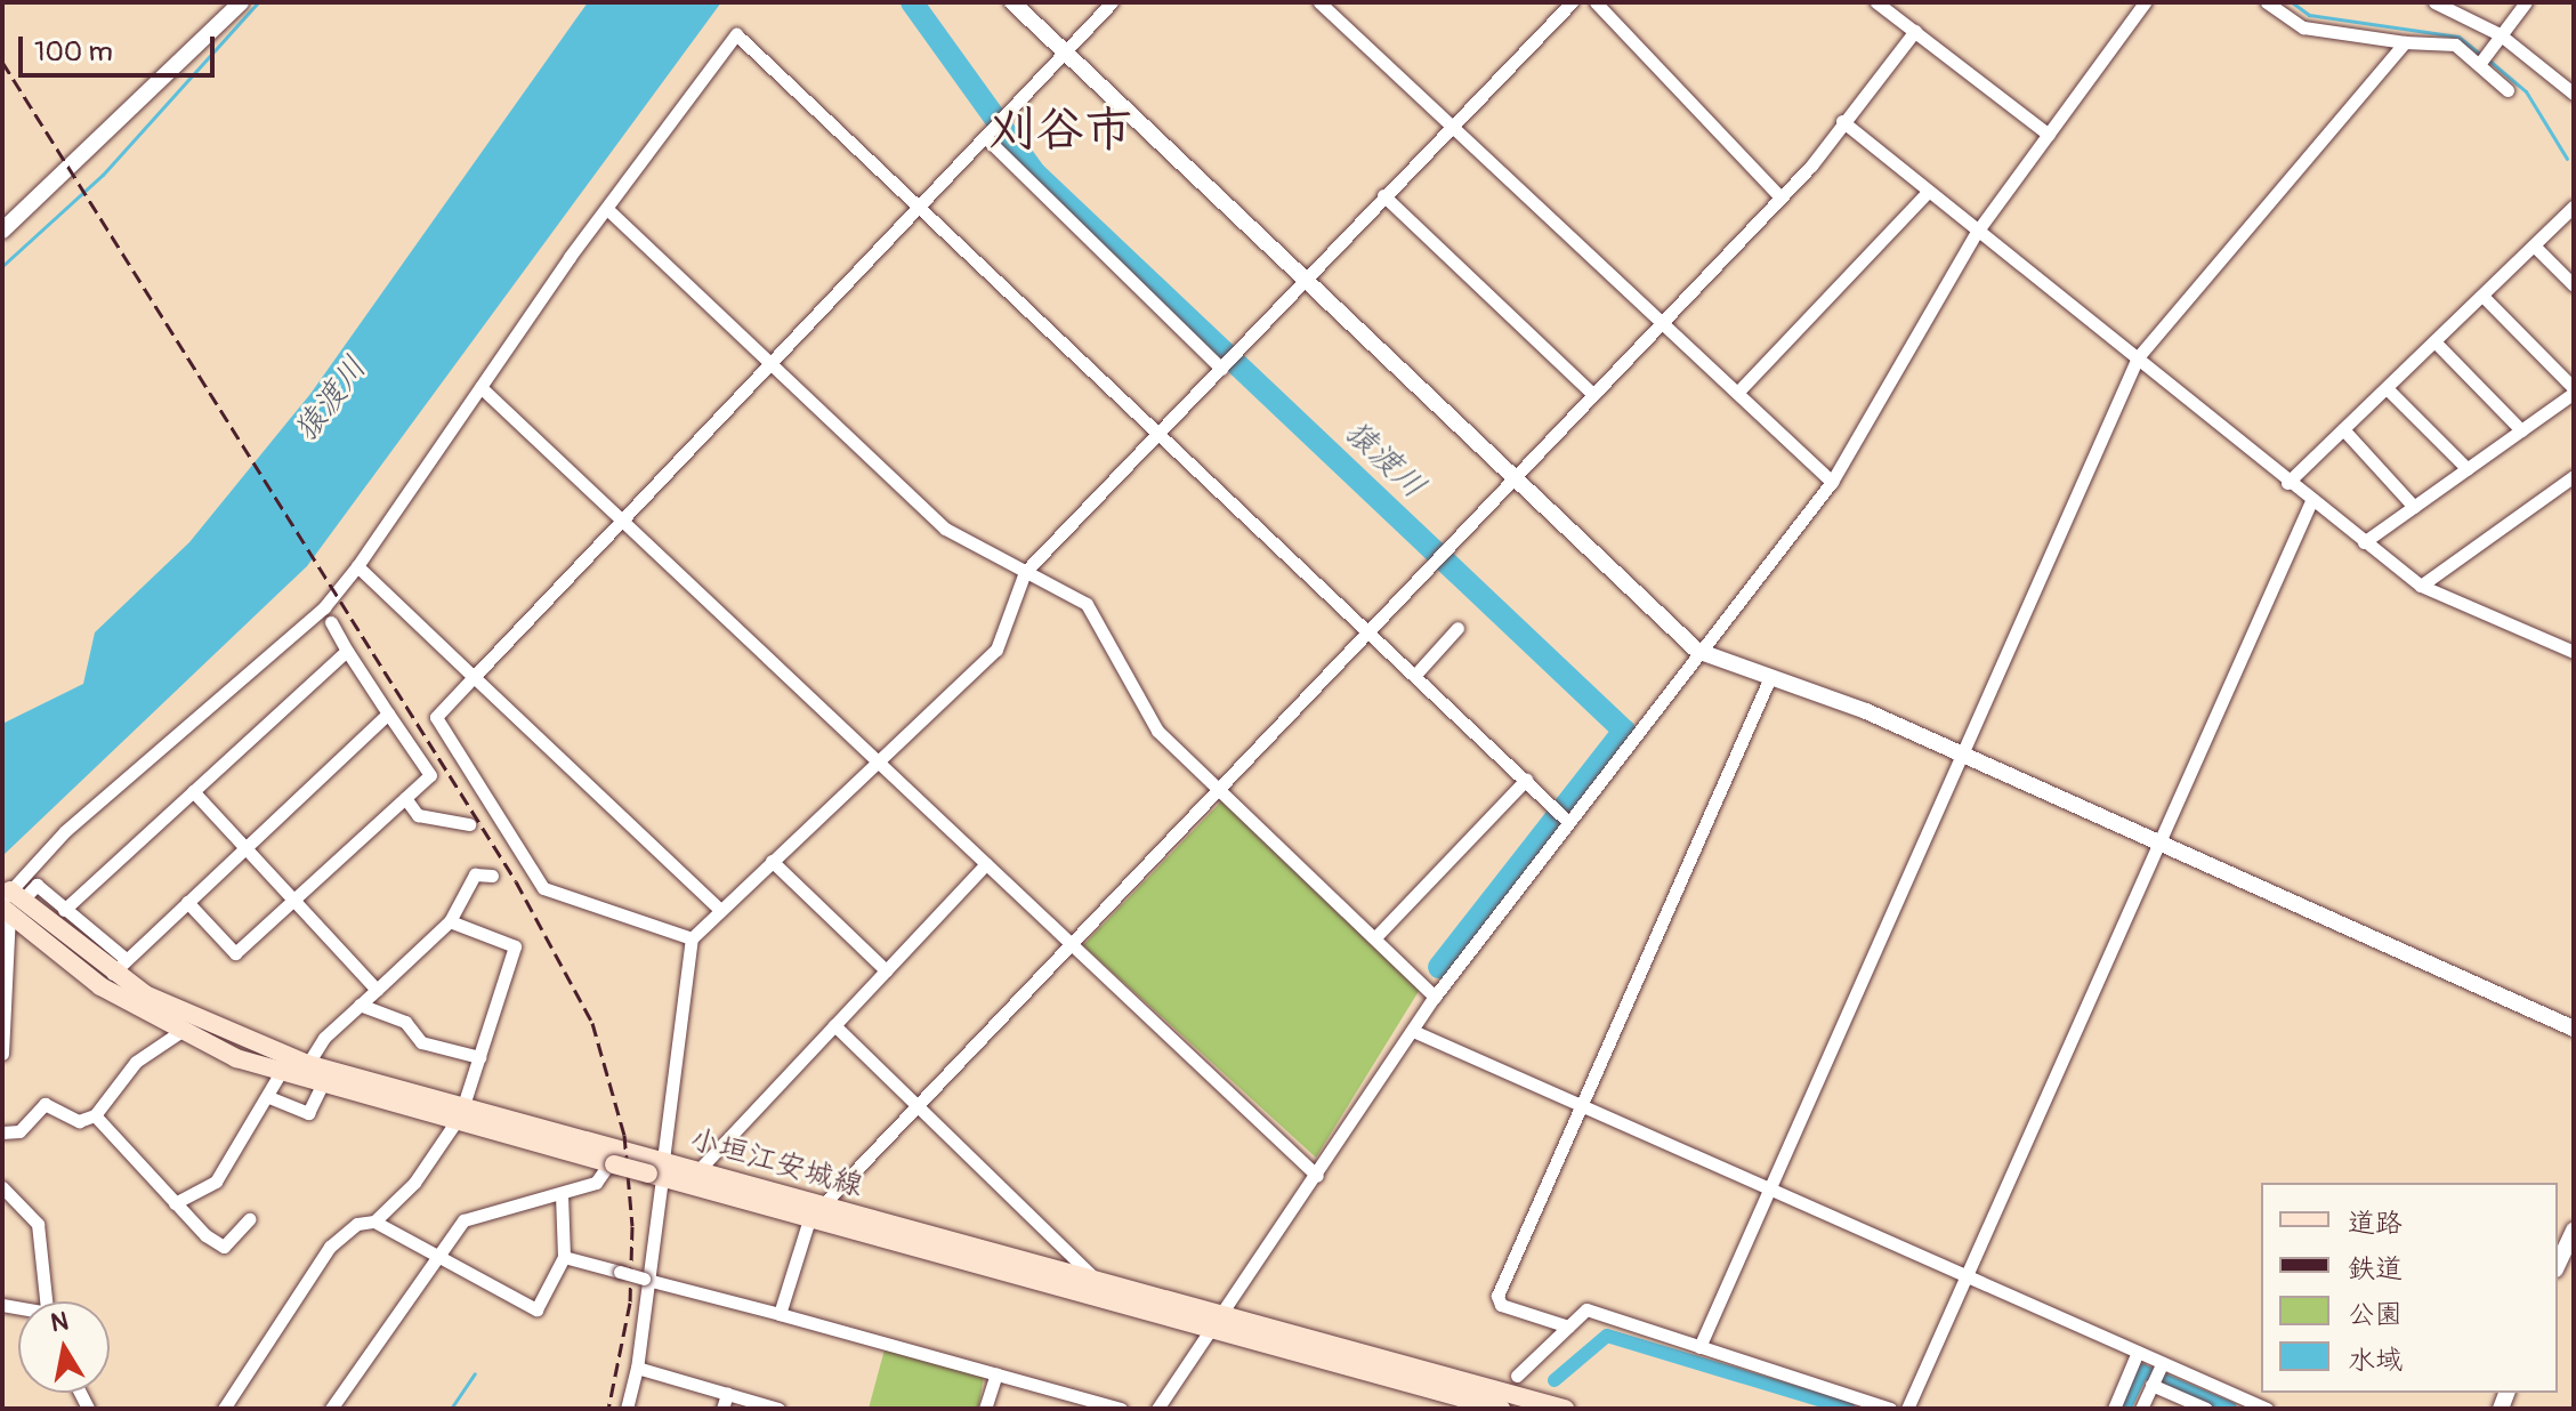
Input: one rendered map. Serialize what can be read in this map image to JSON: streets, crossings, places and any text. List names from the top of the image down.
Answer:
{
  "streets": {
    "main road": ["小垣江安城線"]
  },
  "districts": ["刈谷市"],
  "water": ["猿渡川"],
  "legend": [
    "道路",
    "鉄道",
    "公園",
    "水域"
  ],
  "scale_bar": "100 m",
  "north": "top"
}
